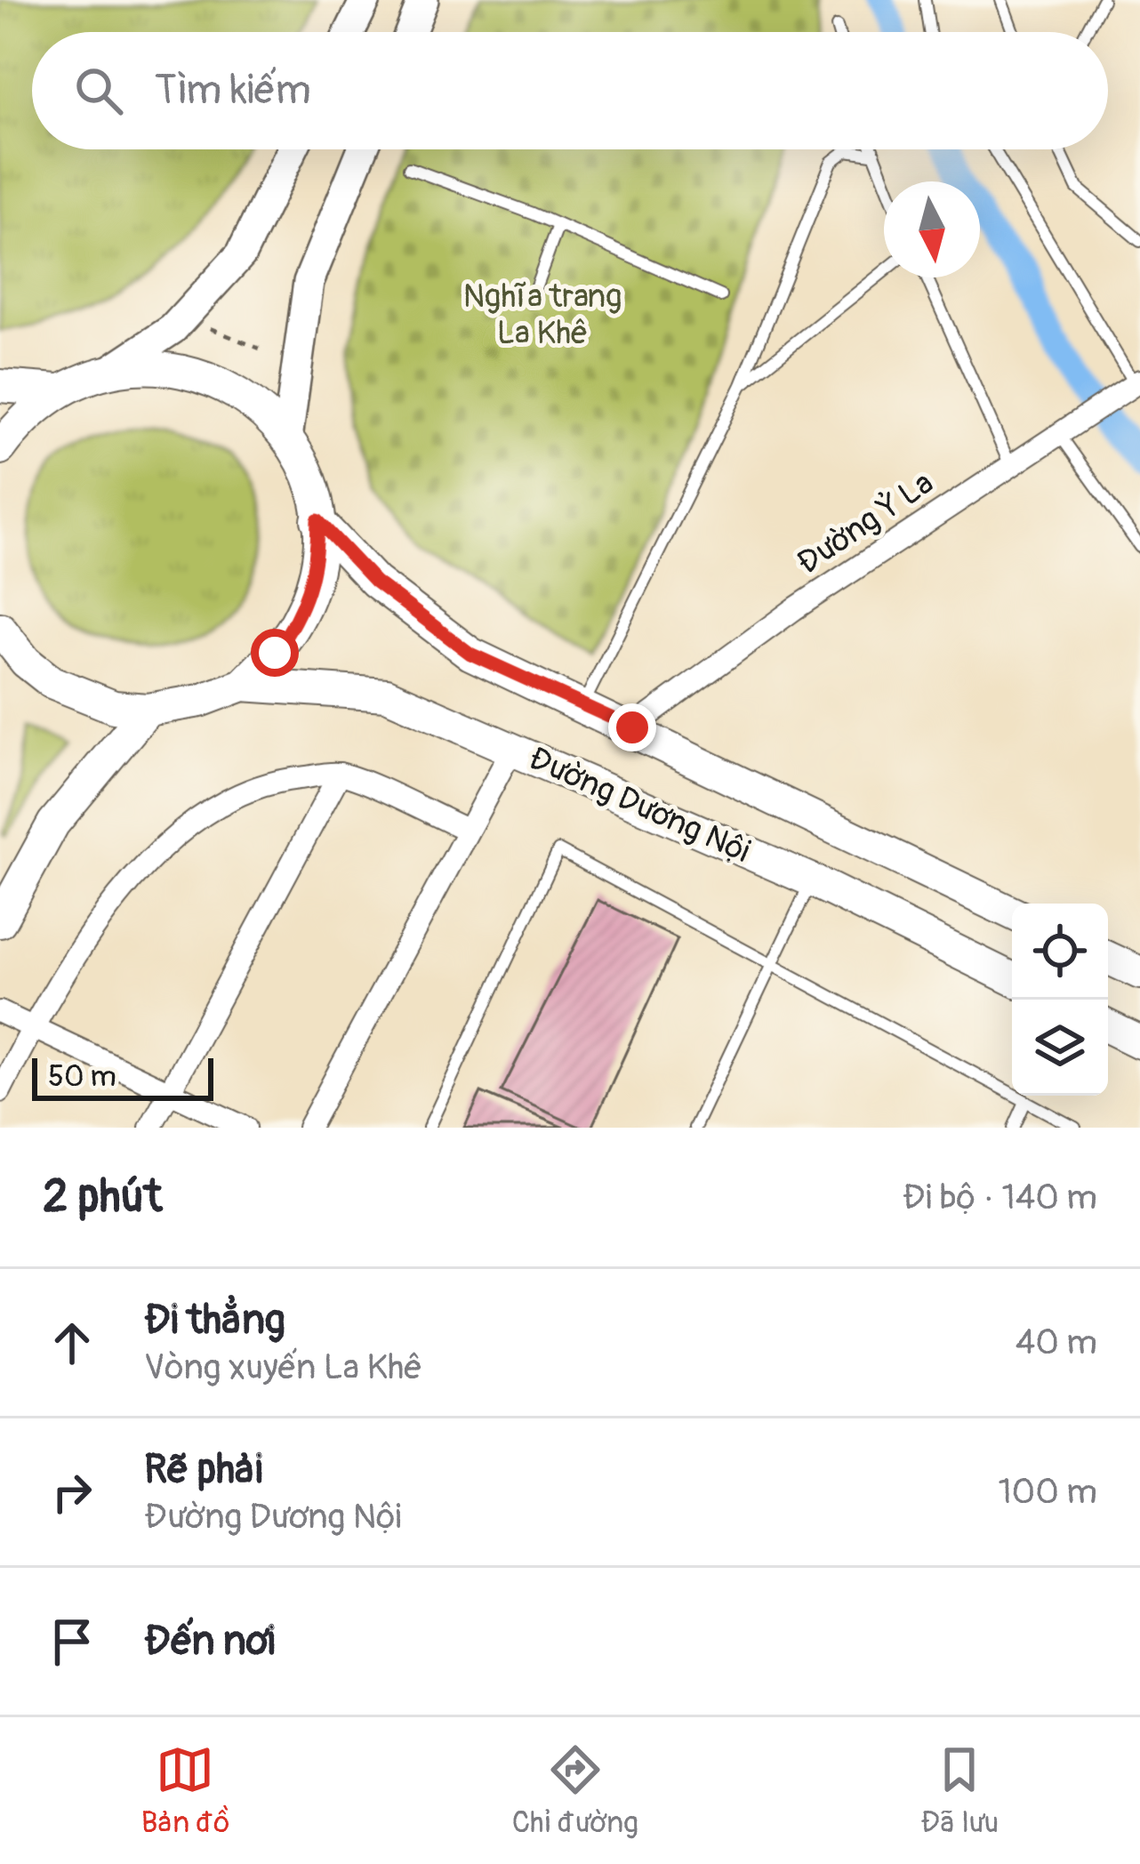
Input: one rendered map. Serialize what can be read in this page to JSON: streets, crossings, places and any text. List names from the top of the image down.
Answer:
{
  "streets": {
    "main road": ["Đường Dương Nội"],
    "street": ["Đường Ỷ La"]
  },
  "crossings": [
    ["Đường Ỷ La", "Đường Dương Nội"]
  ],
  "parks": ["Nghĩa trang La Khê"],
  "scale_bar": "50 m",
  "north": "bottom",
  "page": {
    "search": "Tìm kiếm",
    "scale": "50 m",
    "heading": ["2 phút", "Đi bộ · 140 m"],
    "list": [
      ["Đi thẳng", "Vòng xuyến La Khê", "40 m"],
      ["Rẽ phải", "Đường Dương Nội", "100 m"],
      "Đến nơi"
    ],
    "nav": ["Bản đồ", "Chỉ đường", "Đã lưu"]
  }
}
